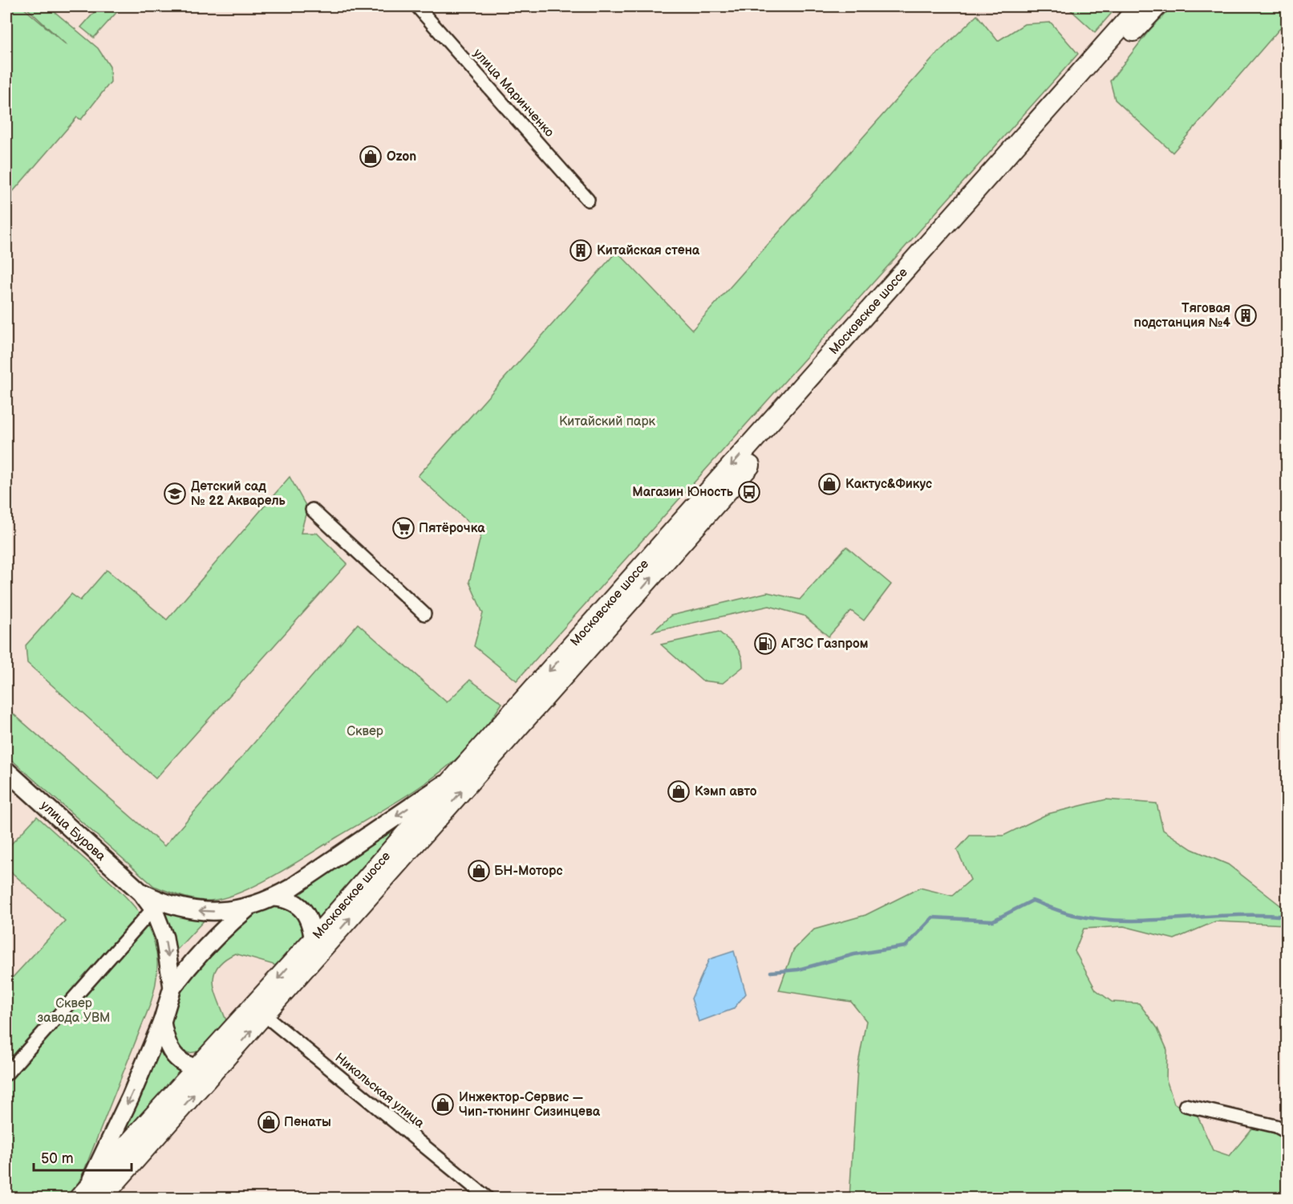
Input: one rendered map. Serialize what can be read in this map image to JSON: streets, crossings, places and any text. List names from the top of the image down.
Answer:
{
  "streets": {
    "main road": ["Московское шоссе", "улица Бурова"],
    "street": ["улица Маринченко", "Никольская улица"]
  },
  "crossings": [
    ["Московское шоссе", "Никольская улица"]
  ],
  "parks": ["Китайский парк", "Сквер", "Сквер завода УВМ"],
  "places": {
    "shop": [
      "Ozon",
      "Кактус&Фикус",
      "Кэмп авто",
      "БН-Моторс",
      "Инжектор-Сервис — Чип-тюнинг Сизинцева",
      "Пенаты"
    ],
    "building": ["Китайская стена", "Тяговая подстанция №4"],
    "bus stop": ["Магазин Юность"],
    "school or university": ["Детский сад № 22 Акварель"],
    "supermarket": ["Пятёрочка"],
    "fuel station": ["АГЗС Газпром"]
  },
  "scale_bar": "50 m"
}
